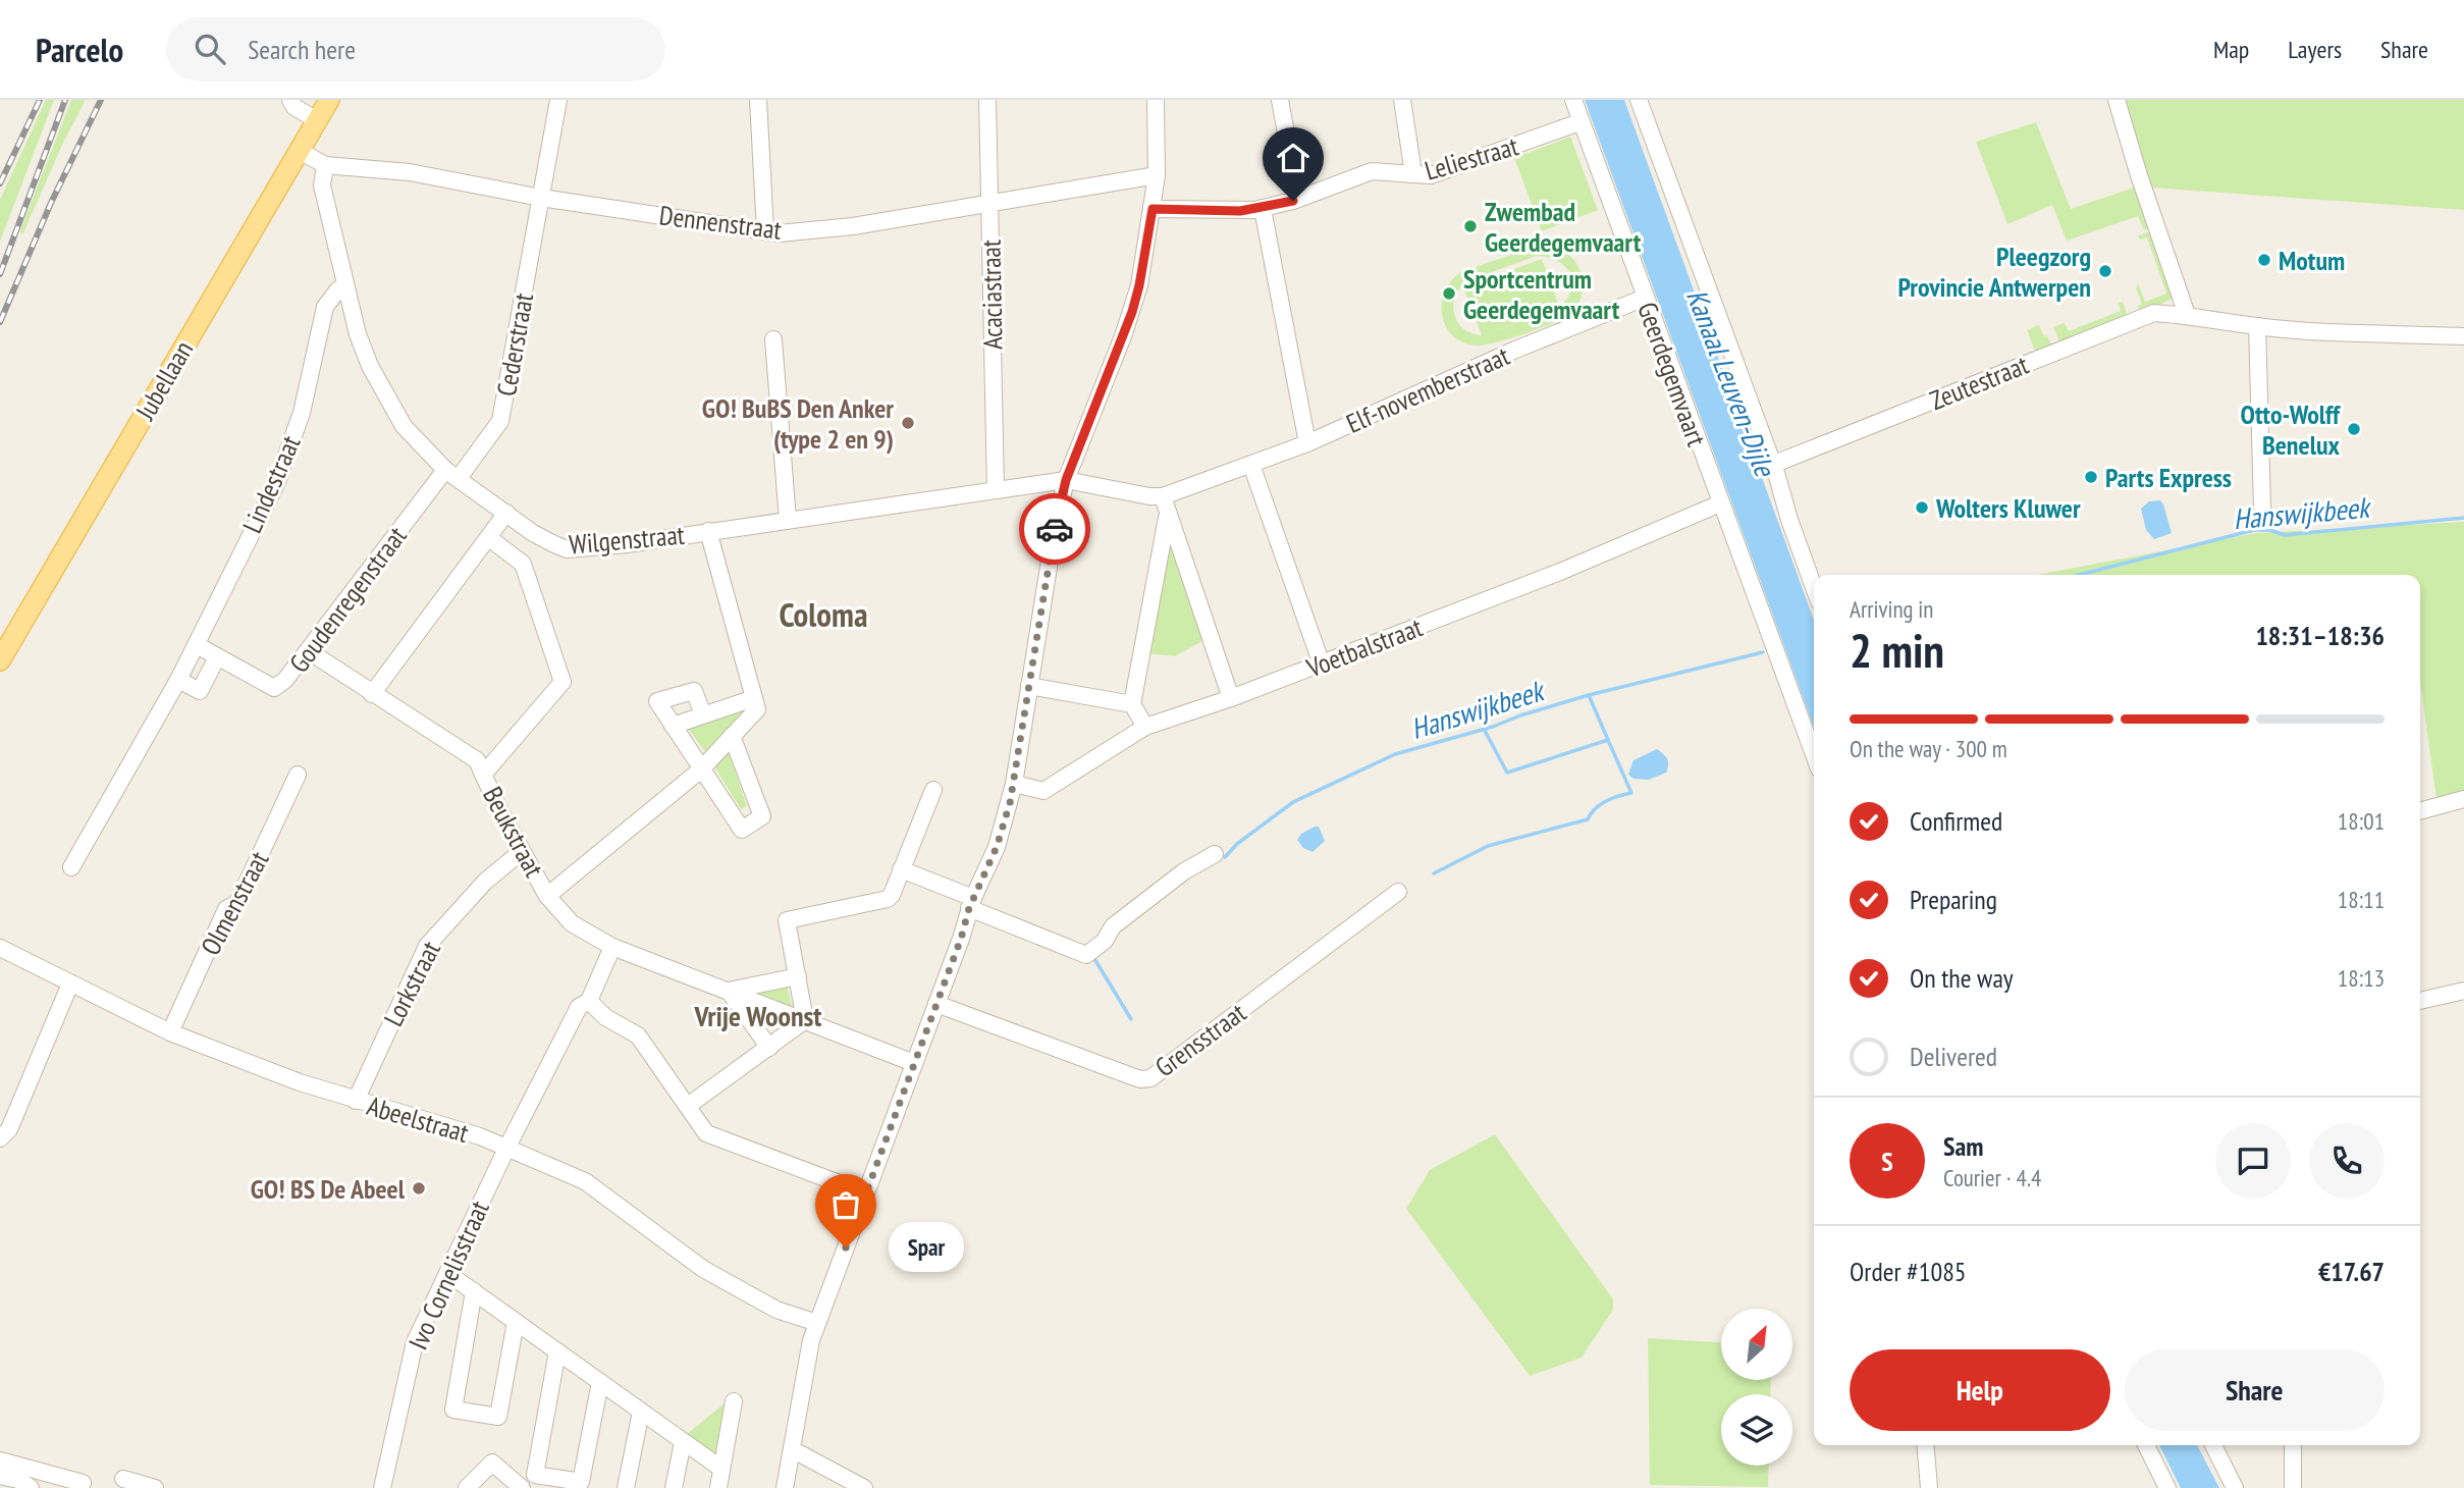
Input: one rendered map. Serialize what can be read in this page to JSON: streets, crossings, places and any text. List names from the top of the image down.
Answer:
{
  "streets": {
    "main road": ["Jubellaan"],
    "street": [
      "Leliestraat",
      "Dennenstraat",
      "Acaciastraat",
      "Cederstraat",
      "Geerdegemvaart",
      "Zeutestraat",
      "Elf-novemberstraat",
      "Lindestraat",
      "Wilgenstraat",
      "Goudenregenstraat",
      "Voetbalstraat",
      "Beukstraat",
      "Olmenstraat",
      "Lorkstraat",
      "Grensstraat",
      "Abeelstraat",
      "Ivo Cornelisstraat"
    ]
  },
  "crossings": [
    ["Leliestraat", "Geerdegemvaart"],
    ["Dennenstraat", "Acaciastraat"],
    ["Dennenstraat", "Cederstraat"],
    ["Dennenstraat", "Wilgenstraat"],
    ["Acaciastraat", "Wilgenstraat"],
    ["Cederstraat", "Wilgenstraat"],
    ["Cederstraat", "Goudenregenstraat"],
    ["Geerdegemvaart", "Elf-novemberstraat"],
    ["Geerdegemvaart", "Voetbalstraat"],
    ["Elf-novemberstraat", "Wilgenstraat"],
    ["Lindestraat", "Wilgenstraat"],
    ["Lindestraat", "Goudenregenstraat"],
    ["Wilgenstraat", "Goudenregenstraat"],
    ["Goudenregenstraat", "Beukstraat"],
    ["Beukstraat", "Lorkstraat"],
    ["Beukstraat", "Ivo Cornelisstraat"],
    ["Olmenstraat", "Abeelstraat"],
    ["Lorkstraat", "Abeelstraat"],
    ["Abeelstraat", "Ivo Cornelisstraat"]
  ],
  "districts": ["Coloma", "Vrije Woonst"],
  "water": ["Kanaal Leuven-Dijle", "Hanswijkbeek"],
  "places": [
    "Zwembad Geerdegemvaart",
    "Motum",
    "Pleegzorg Provincie Antwerpen",
    "Sportcentrum Geerdegemvaart",
    "GO! BuBS Den Anker (type 2 en 9)",
    "Otto-Wolff Benelux",
    "Parts Express",
    "Wolters Kluwer",
    "GO! BS De Abeel",
    "Spar"
  ],
  "north": "top right",
  "page": {
    "header": "Parcelo",
    "search": "Search here",
    "nav": ["Map", "Layers", "Share"],
    "heading": ["2 min", "Arriving in", "18:31–18:36"],
    "panel": [
      "Sam",
      "Courier · 4.4",
      "Order #1085",
      "€17.67"
    ],
    "bar": "On the way · 300 m",
    "list": [
      ["Confirmed", "18:01"],
      ["Preparing", "18:11"],
      ["On the way", "18:13"],
      "Delivered"
    ],
    "round": "S",
    "bubble": "Spar",
    "buttons": ["Help", "Share"]
  }
}
